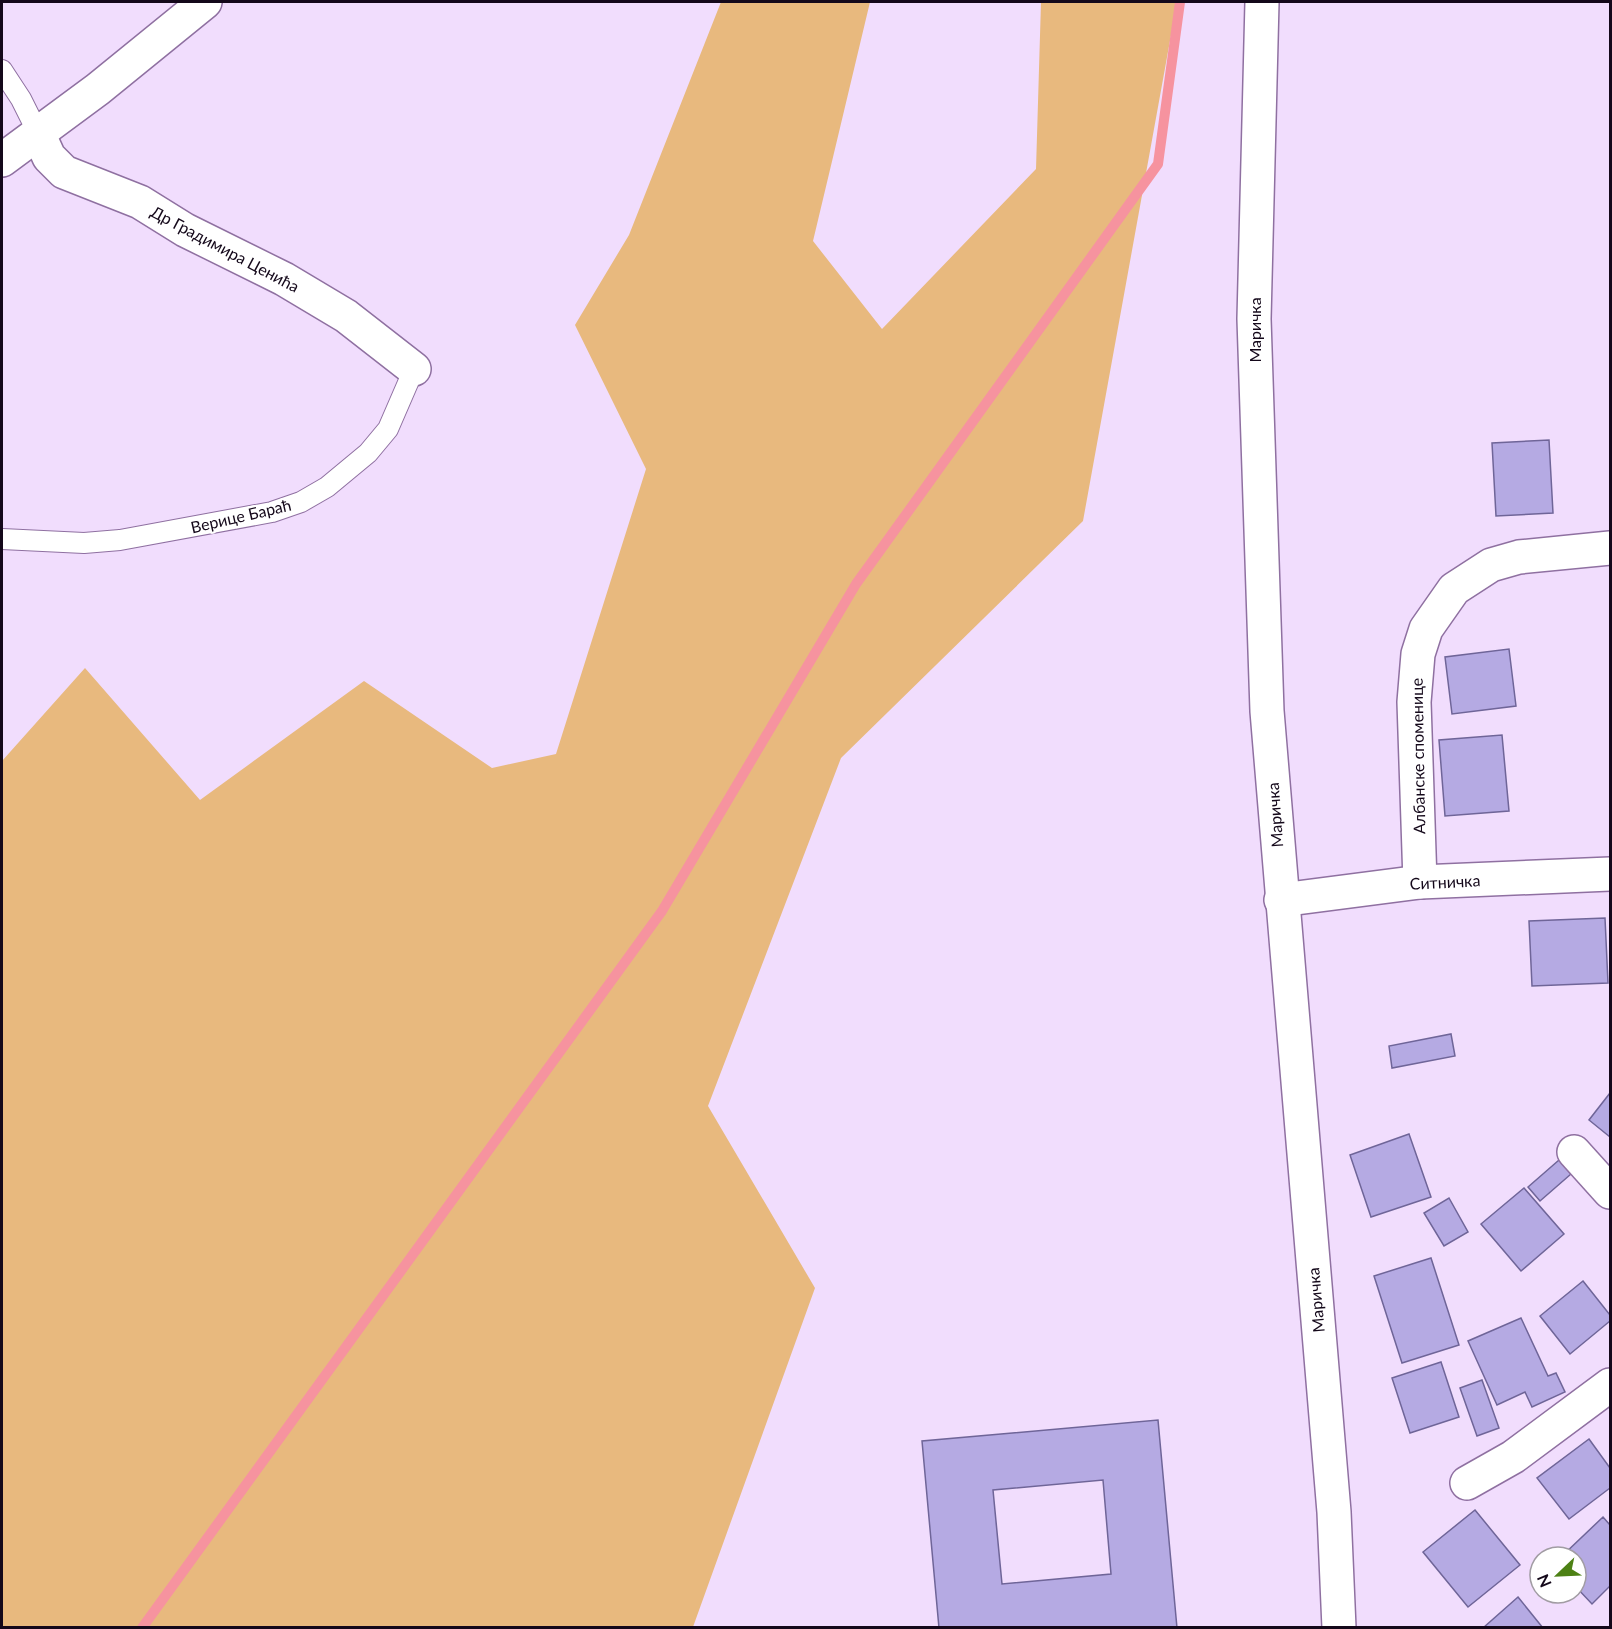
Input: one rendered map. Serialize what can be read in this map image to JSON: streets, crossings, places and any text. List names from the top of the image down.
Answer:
{
  "streets": {
    "street": [
      "Др Градимира Ценића",
      "Маричка",
      "Албанске споменице",
      "Ситничка"
    ],
    "lane": ["Верице Бараћ"]
  },
  "crossings": [
    ["Др Градимира Ценића", "Верице Бараћ"],
    ["Маричка", "Ситничка"],
    ["Албанске споменице", "Ситничка"]
  ],
  "north": "bottom left"
}
